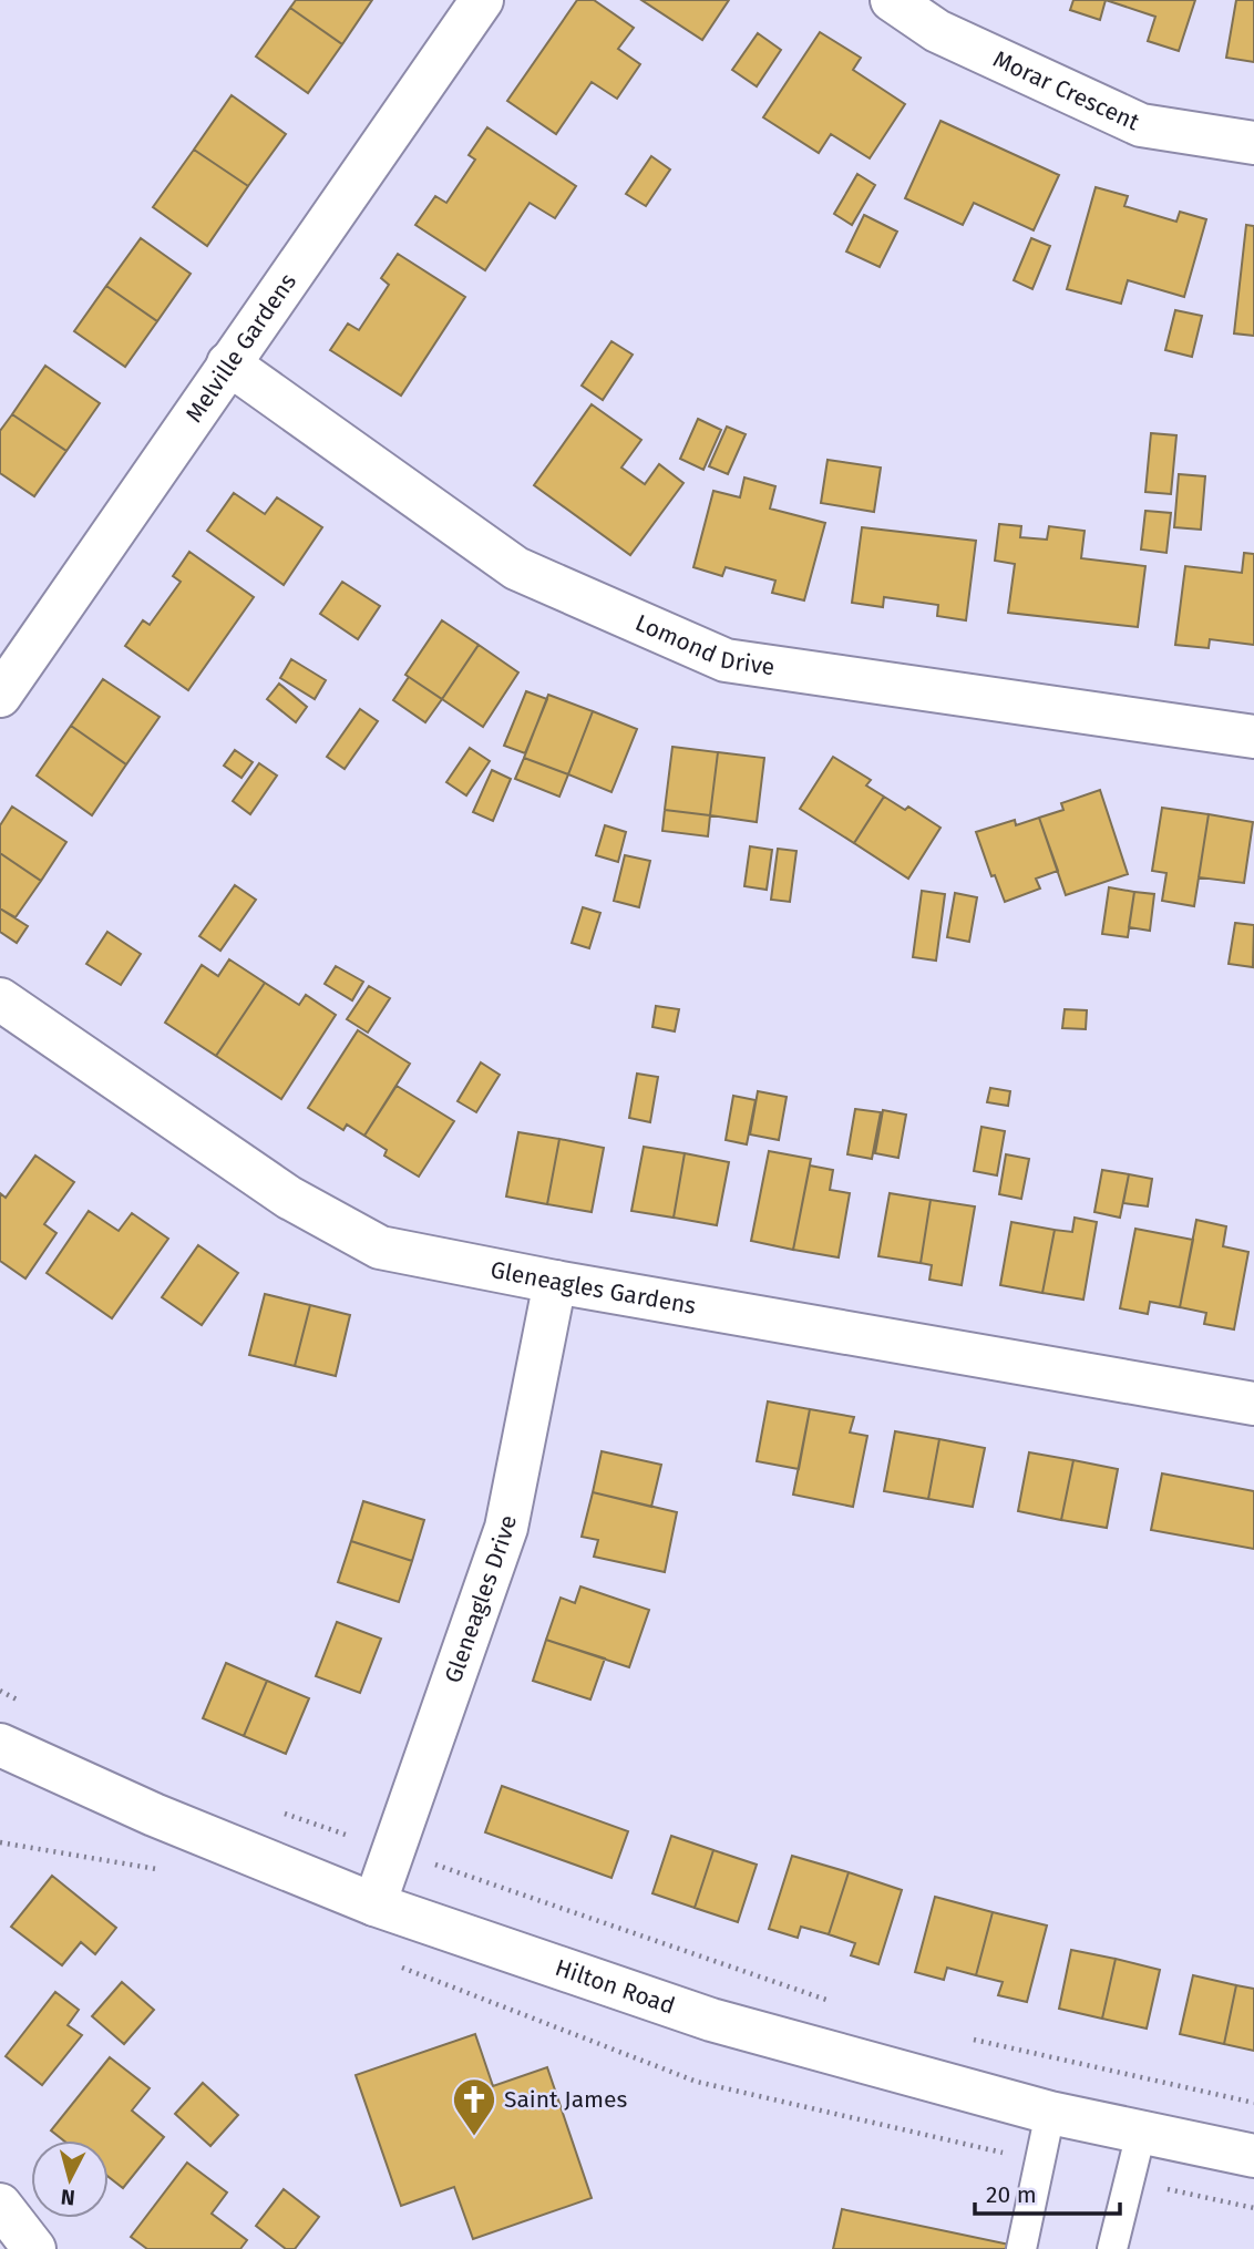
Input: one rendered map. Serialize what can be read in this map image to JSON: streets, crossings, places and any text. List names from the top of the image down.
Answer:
{
  "streets": {
    "street": [
      "Morar Crescent",
      "Melville Gardens",
      "Lomond Drive",
      "Gleneagles Gardens",
      "Gleneagles Drive",
      "Hilton Road"
    ]
  },
  "crossings": [
    ["Melville Gardens", "Lomond Drive"],
    ["Gleneagles Gardens", "Gleneagles Drive"],
    ["Gleneagles Drive", "Hilton Road"]
  ],
  "places": {
    "church": ["Saint James"]
  },
  "scale_bar": "20 m",
  "north": "bottom"
}
